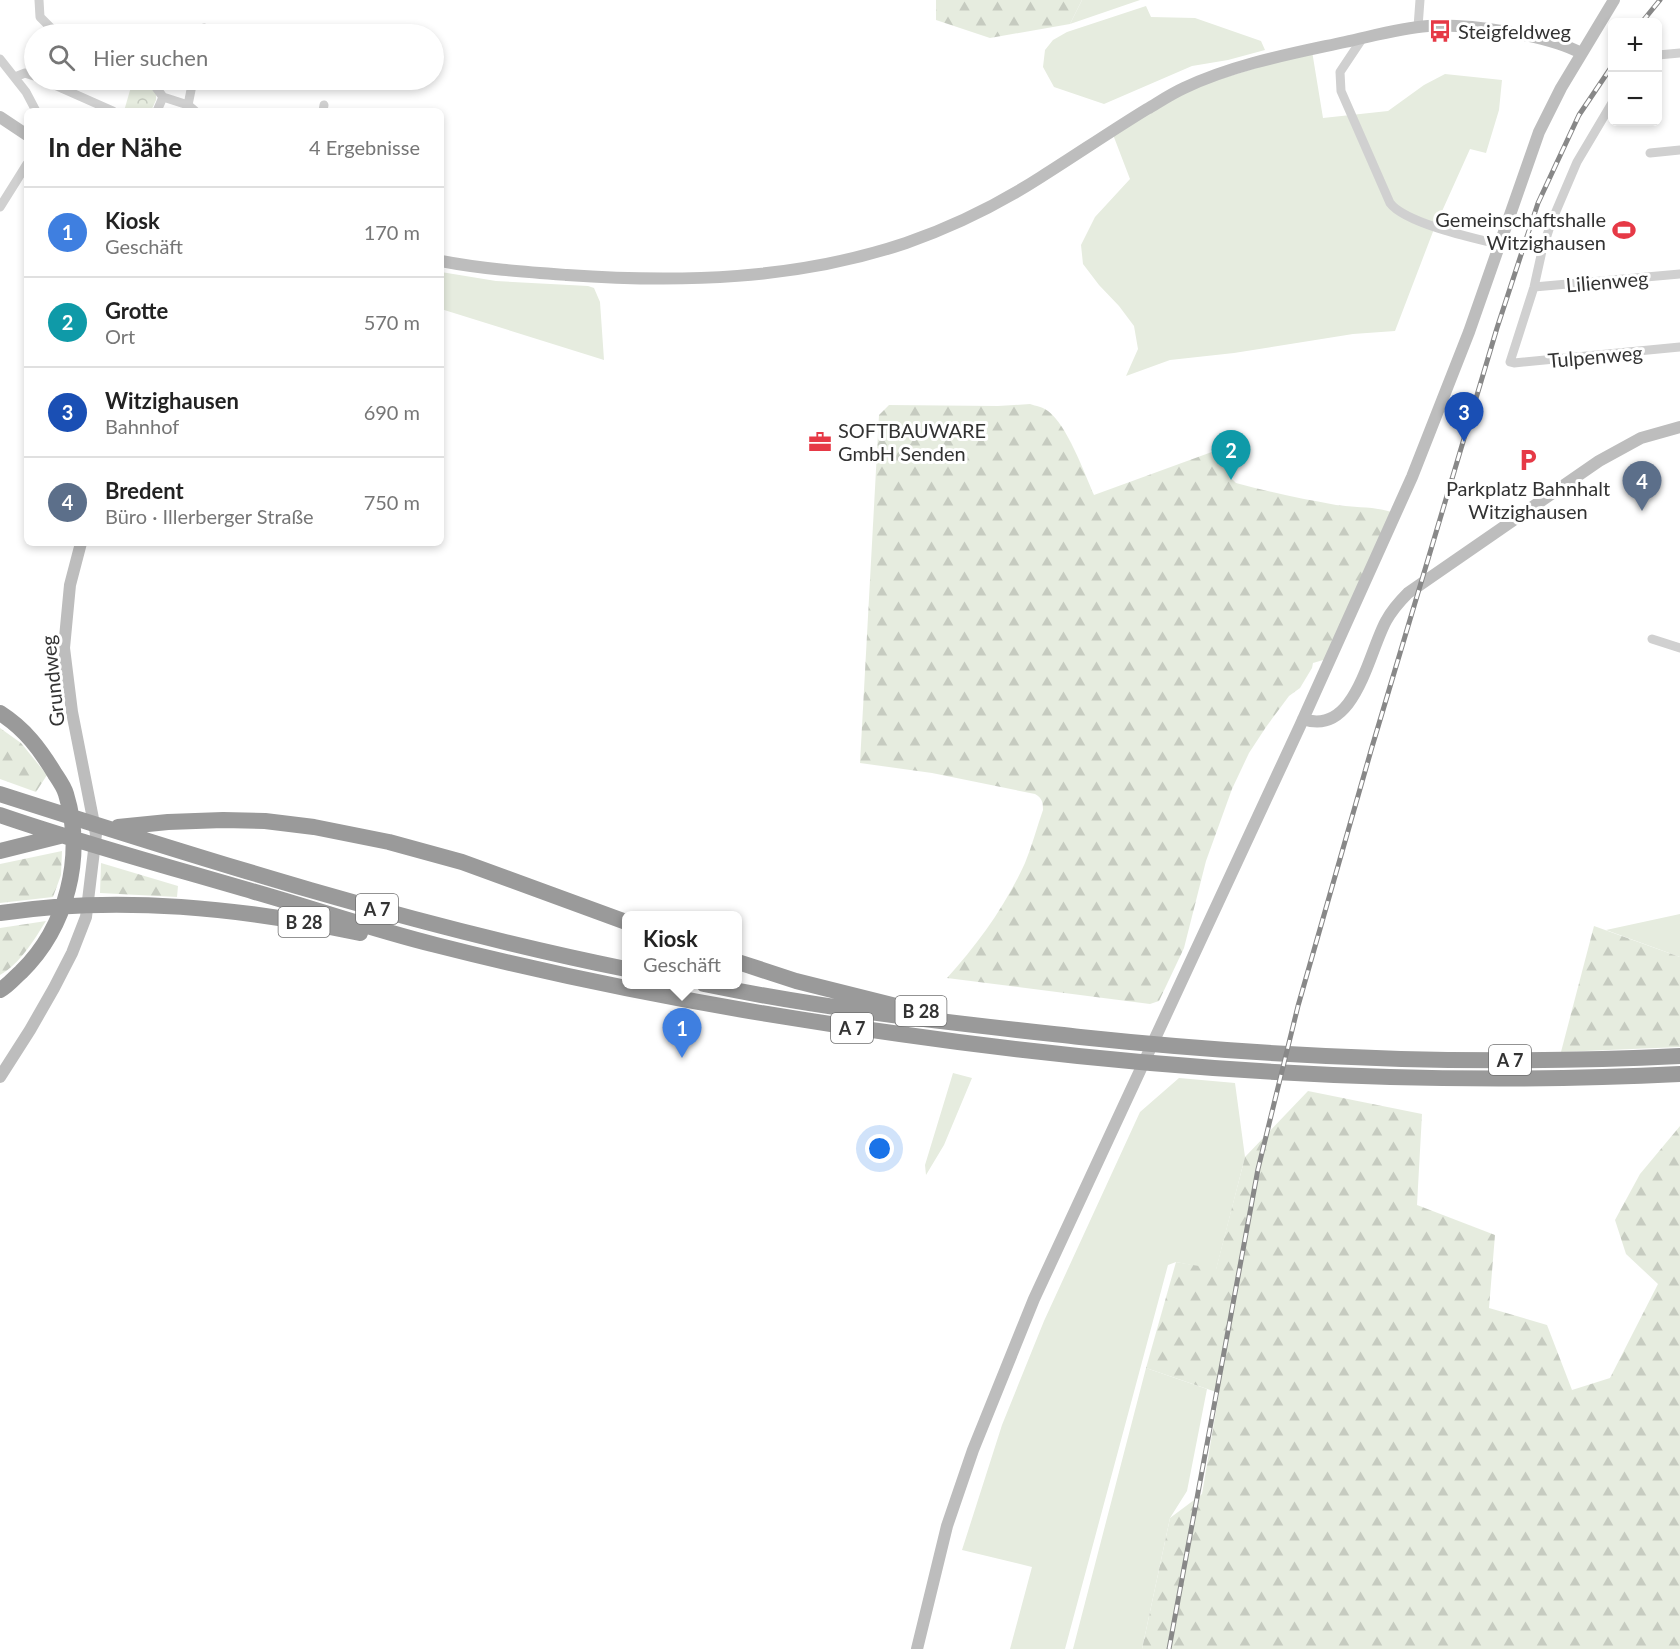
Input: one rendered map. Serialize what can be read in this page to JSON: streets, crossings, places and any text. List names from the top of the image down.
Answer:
{
  "streets": {
    "highway": ["A 7", "B 28"],
    "main road": ["Grundweg"],
    "street": ["Lilienweg", "Tulpenweg"]
  },
  "crossings": [
    ["Lilienweg", "Tulpenweg"],
    ["A 7", "B 28"]
  ],
  "places": {
    "bus stop": ["Steigfeldweg"],
    "sports": ["Gemeinschaftshalle Witzighausen"],
    "office": ["SOFTBAUWARE GmbH Senden"],
    "parking": ["Parkplatz Bahnhalt Witzighausen"]
  },
  "page": {
    "map_buttons": ["+", "−"],
    "search": "Hier suchen",
    "heading": ["In der Nähe", "4 Ergebnisse"],
    "list": [
      {
        "mark": "1",
        "name": "Kiosk",
        "note": "Geschäft",
        "value": "170 m"
      },
      {
        "mark": "2",
        "name": "Grotte",
        "note": "Ort",
        "value": "570 m"
      },
      {
        "mark": "3",
        "name": "Witzighausen",
        "note": "Bahnhof",
        "value": "690 m"
      },
      {
        "mark": "4",
        "name": "Bredent",
        "note": "Büro · Illerberger Straße",
        "value": "750 m"
      }
    ],
    "pins": [
      "3",
      "2",
      "4",
      "1"
    ],
    "popup": ["Kiosk", "Geschäft"]
  }
}
